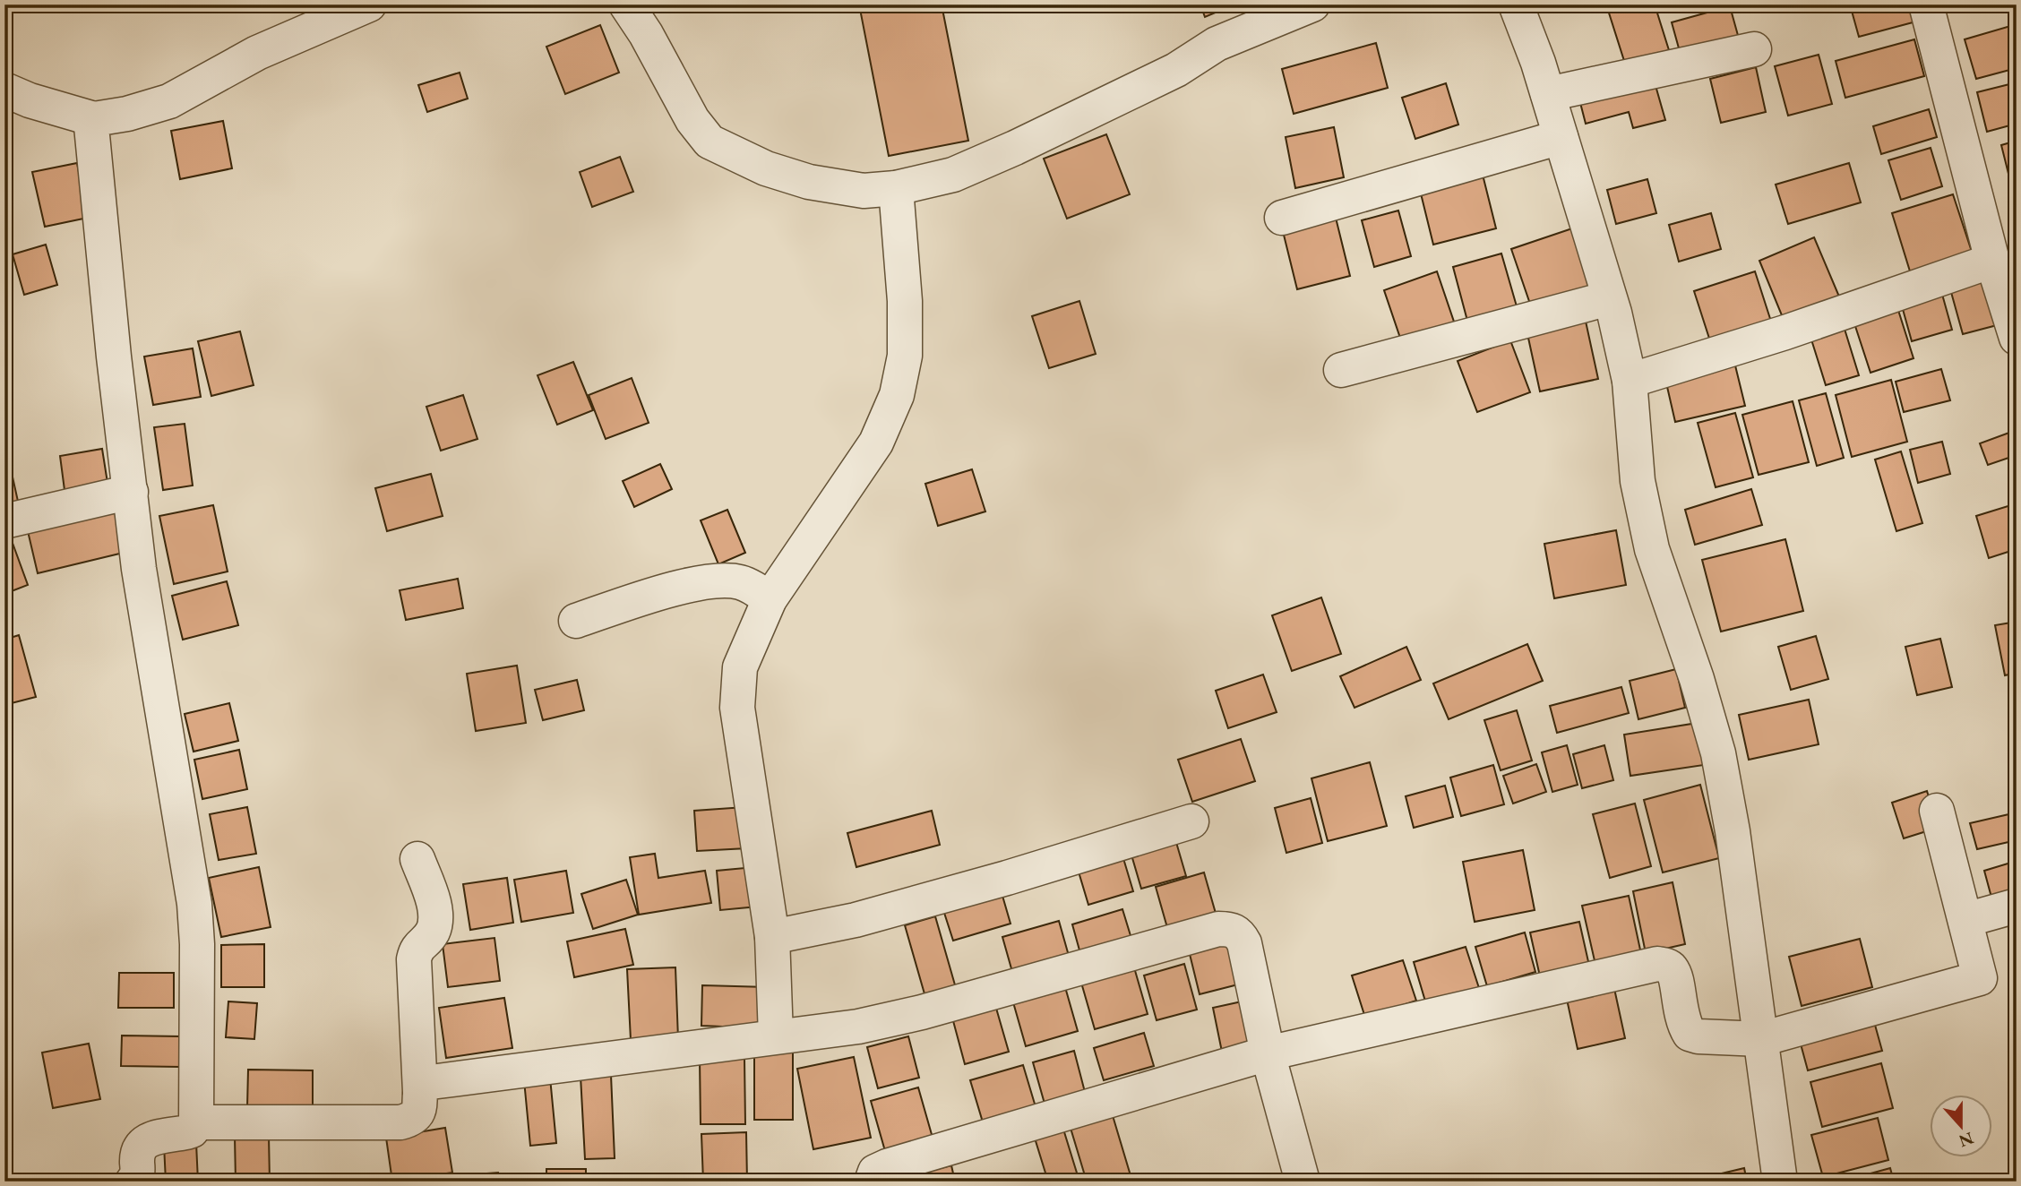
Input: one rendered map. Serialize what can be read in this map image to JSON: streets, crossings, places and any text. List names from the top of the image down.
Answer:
{
  "north": "bottom"
}
